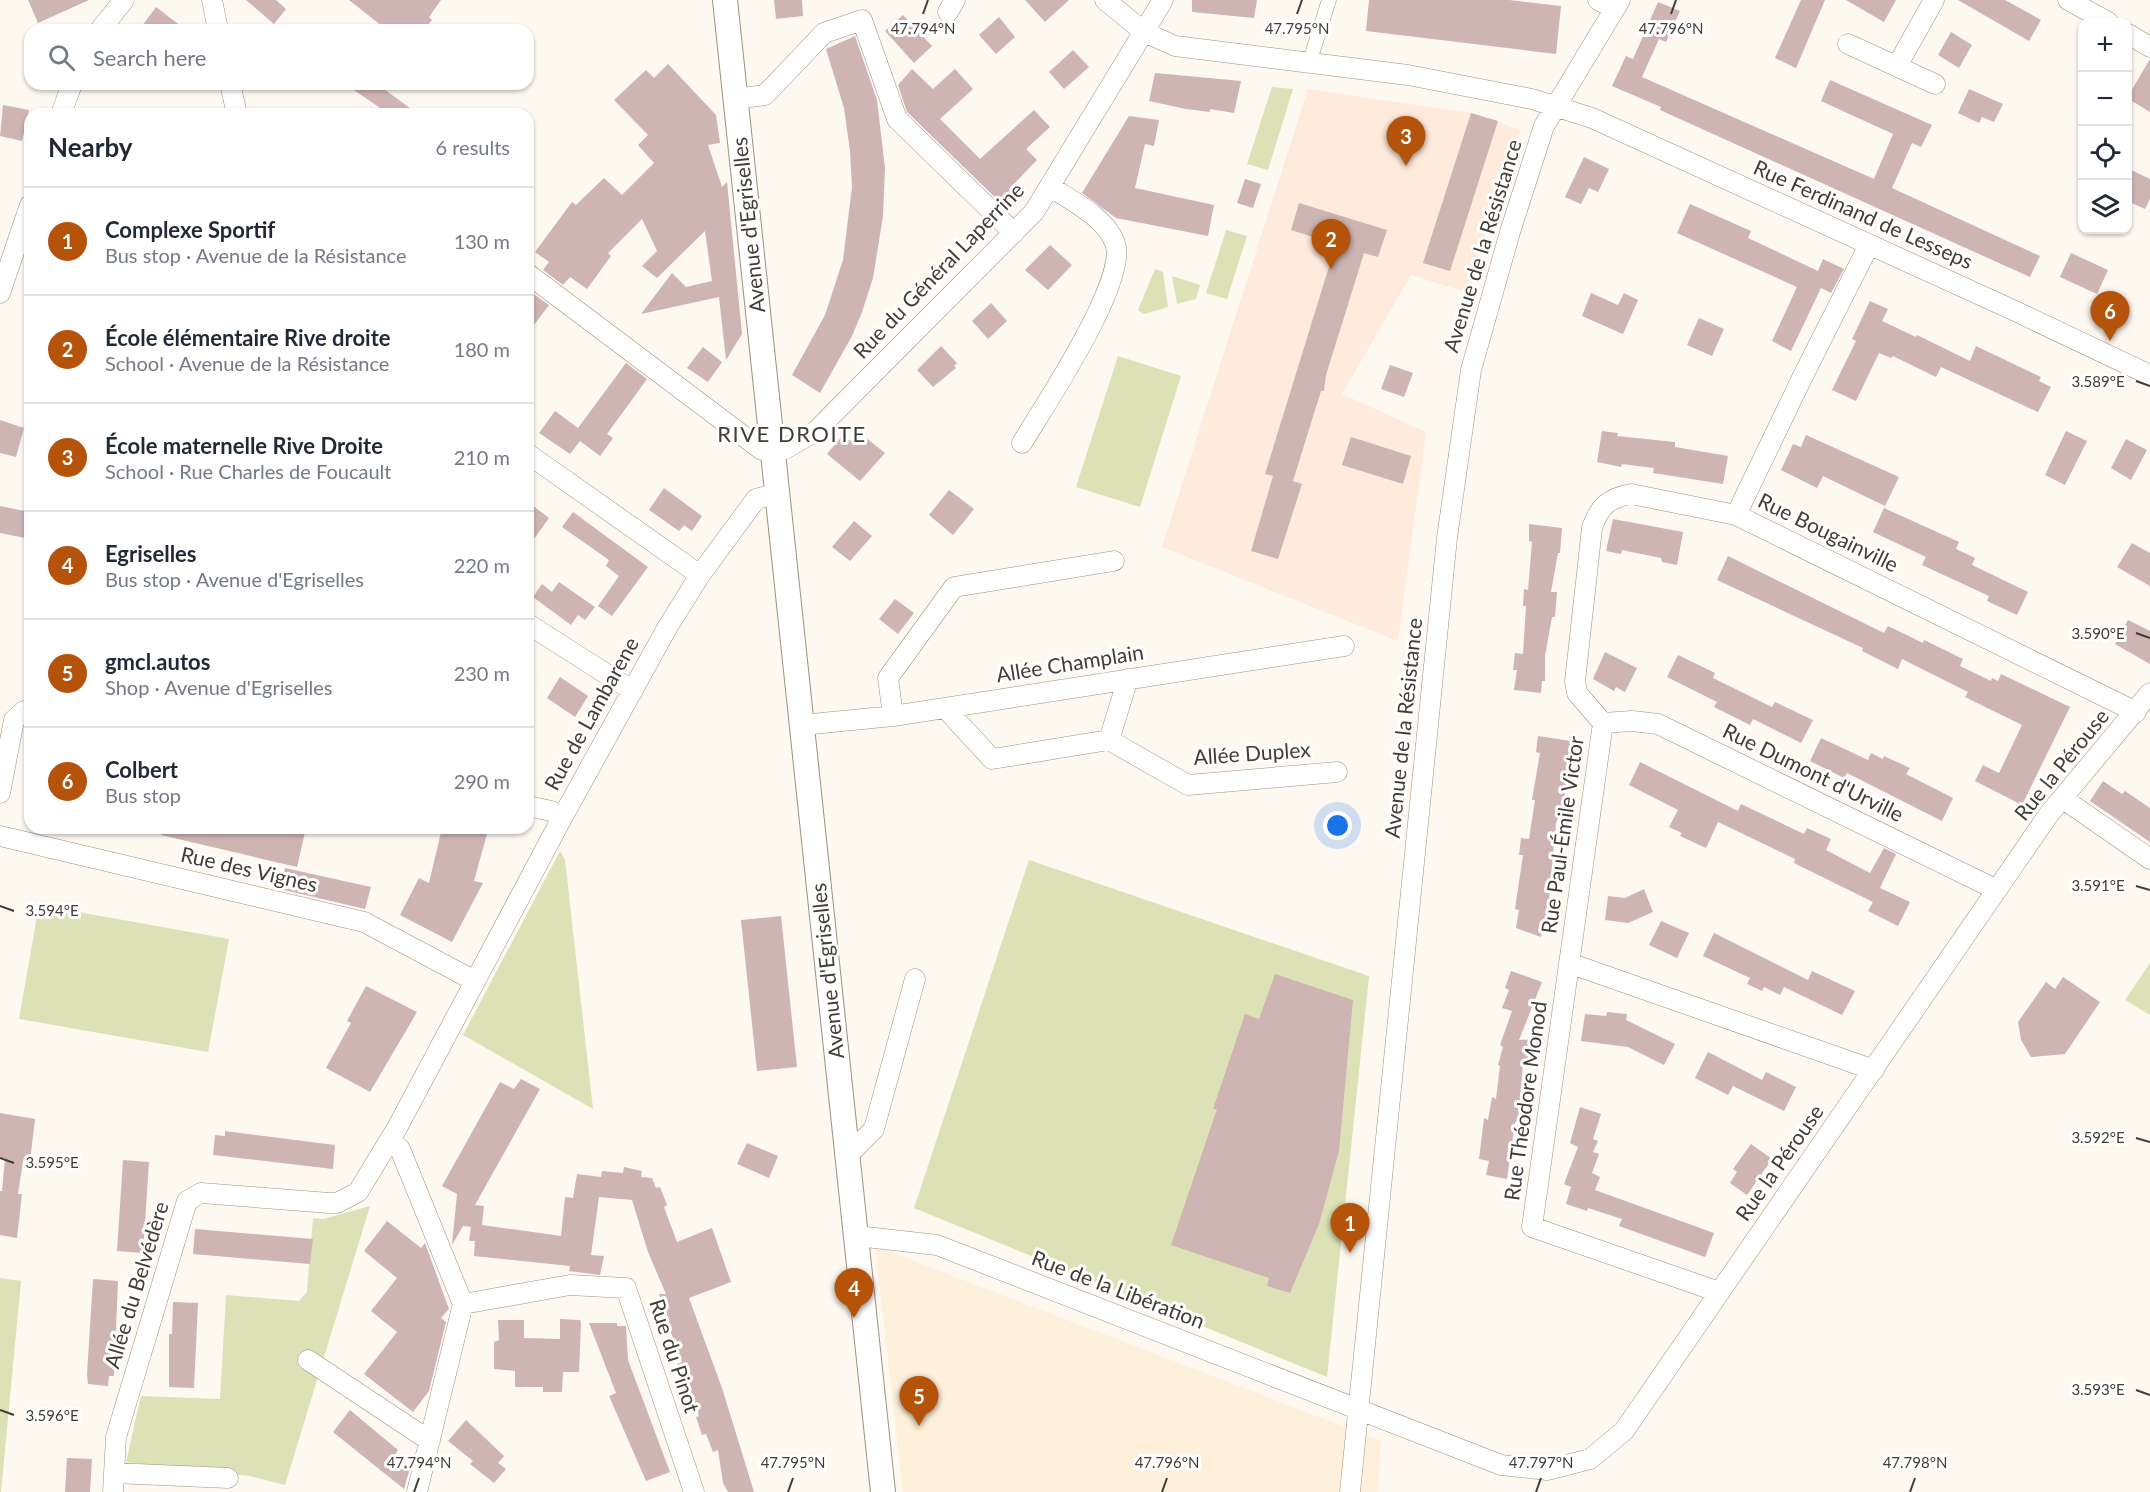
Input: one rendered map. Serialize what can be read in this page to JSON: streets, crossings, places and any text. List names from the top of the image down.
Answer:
{
  "streets": {
    "street": [
      "Rue Ferdinand de Lesseps",
      "Avenue d'Egriselles",
      "Avenue de la Résistance",
      "Rue du Général Laperrine",
      "Rue Bougainville",
      "Allée Champlain",
      "Rue de Lambarene",
      "Allée Duplex",
      "Rue la Pérouse",
      "Rue Dumont d'Urville",
      "Rue Paul-Émile Victor",
      "Rue des Vignes",
      "Rue Théodore Monod",
      "Allée du Belvédère",
      "Rue de la Libération",
      "Rue du Pinot"
    ]
  },
  "crossings": [
    ["Rue Ferdinand de Lesseps", "Avenue de la Résistance"],
    ["Rue Ferdinand de Lesseps", "Rue du Général Laperrine"],
    ["Rue Ferdinand de Lesseps", "Rue Bougainville"],
    ["Avenue d'Egriselles", "Rue du Général Laperrine"],
    ["Avenue d'Egriselles", "Allée Champlain"],
    ["Avenue d'Egriselles", "Rue de Lambarene"],
    ["Avenue d'Egriselles", "Rue de la Libération"],
    ["Avenue de la Résistance", "Rue la Pérouse"],
    ["Avenue de la Résistance", "Rue de la Libération"],
    ["Rue Bougainville", "Rue la Pérouse"],
    ["Rue Bougainville", "Rue Paul-Émile Victor"],
    ["Rue de Lambarene", "Rue des Vignes"],
    ["Rue de Lambarene", "Allée du Belvédère"],
    ["Rue la Pérouse", "Rue Dumont d'Urville"],
    ["Rue la Pérouse", "Rue Théodore Monod"],
    ["Rue la Pérouse", "Rue de la Libération"],
    ["Rue Dumont d'Urville", "Rue Paul-Émile Victor"],
    ["Rue Paul-Émile Victor", "Rue Théodore Monod"]
  ],
  "districts": ["RIVE DROITE"],
  "page": {
    "map_buttons": ["+", "−"],
    "search": "Search here",
    "heading": ["Nearby", "6 results"],
    "pins": [
      "3",
      "2",
      "6",
      "1",
      "4",
      "5"
    ],
    "list": [
      {
        "mark": "1",
        "name": "Complexe Sportif",
        "note": "Bus stop · Avenue de la Résistance",
        "value": "130 m"
      },
      {
        "mark": "2",
        "name": "École élémentaire Rive droite",
        "note": "School · Avenue de la Résistance",
        "value": "180 m"
      },
      {
        "mark": "3",
        "name": "École maternelle Rive Droite",
        "note": "School · Rue Charles de Foucault",
        "value": "210 m"
      },
      {
        "mark": "4",
        "name": "Egriselles",
        "note": "Bus stop · Avenue d'Egriselles",
        "value": "220 m"
      },
      {
        "mark": "5",
        "name": "gmcl.autos",
        "note": "Shop · Avenue d'Egriselles",
        "value": "230 m"
      },
      {
        "mark": "6",
        "name": "Colbert",
        "note": "Bus stop",
        "value": "290 m"
      }
    ]
  },
  "coordinates": [
    "47.794°N",
    "47.795°N",
    "47.796°N",
    "3.589°E",
    "3.590°E",
    "3.591°E",
    "3.594°E",
    "3.592°E",
    "3.595°E",
    "3.593°E",
    "3.596°E",
    "47.797°N",
    "47.798°N"
  ]
}
